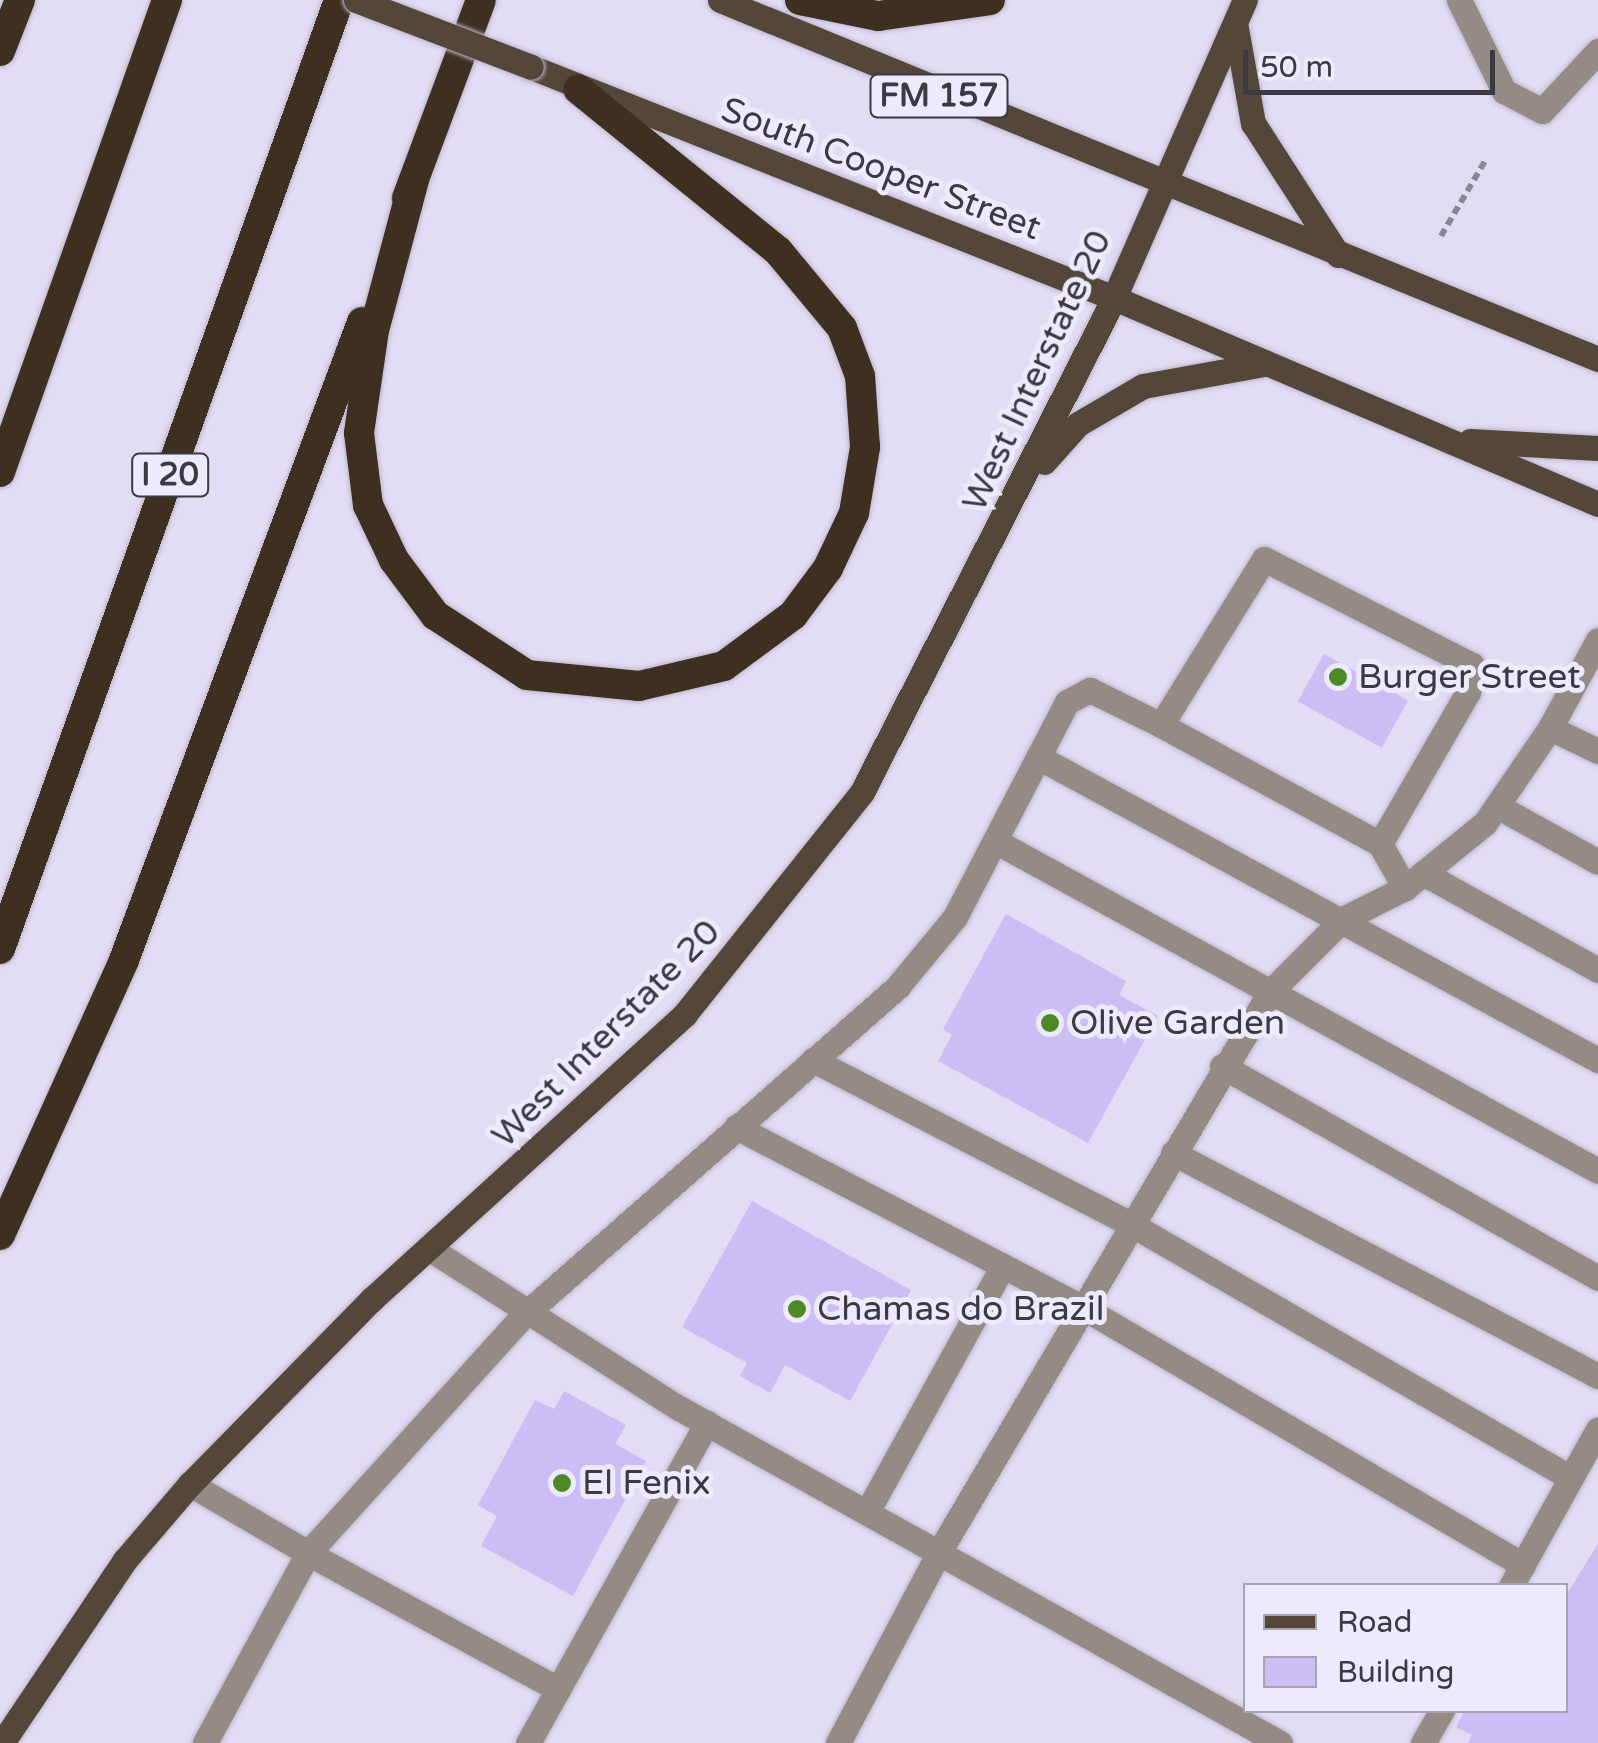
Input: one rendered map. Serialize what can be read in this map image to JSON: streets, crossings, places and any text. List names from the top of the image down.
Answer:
{
  "streets": {
    "highway": ["I 20"],
    "main road": ["FM 157", "South Cooper Street", "West Interstate 20"]
  },
  "crossings": [
    ["FM 157", "West Interstate 20"],
    ["South Cooper Street", "West Interstate 20"]
  ],
  "places": [
    "Burger Street",
    "Olive Garden",
    "Chamas do Brazil",
    "El Fenix"
  ],
  "legend": ["Road", "Building"],
  "scale_bar": "50 m"
}
